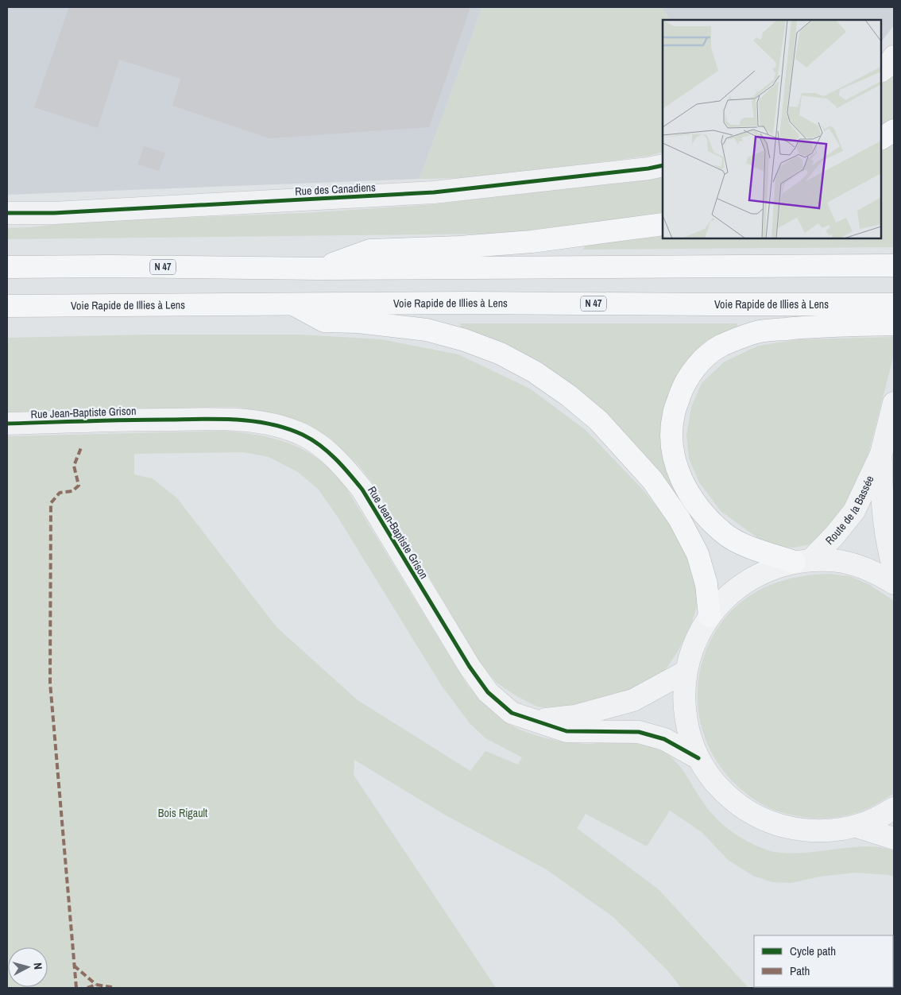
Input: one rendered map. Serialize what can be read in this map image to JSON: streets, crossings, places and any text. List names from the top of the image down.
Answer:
{
  "streets": {
    "highway": ["N 47", "Voie Rapide de Illies à Lens"],
    "street": ["Rue des Canadiens", "Rue Jean-Baptiste Grison", "Route de la Bassée"]
  },
  "parks": ["Bois Rigault"],
  "legend": ["Cycle path", "Path"],
  "north": "right"
}
